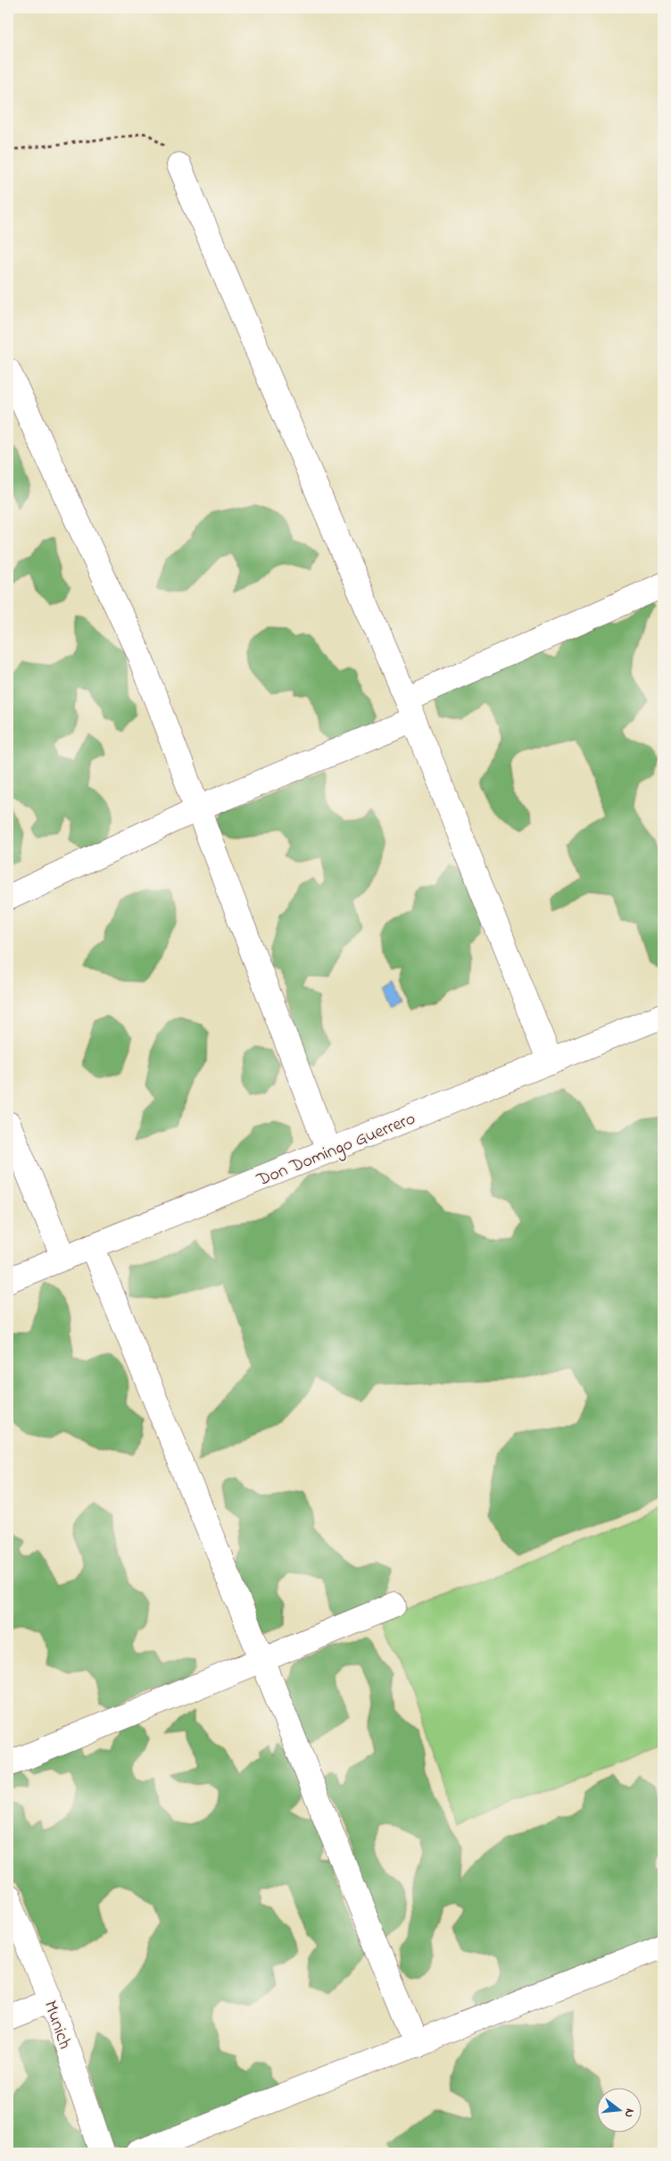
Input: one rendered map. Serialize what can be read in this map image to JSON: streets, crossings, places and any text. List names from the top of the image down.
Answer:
{
  "streets": {
    "street": ["Don Domingo Guerrero", "Munich"]
  },
  "north": "right"
}
